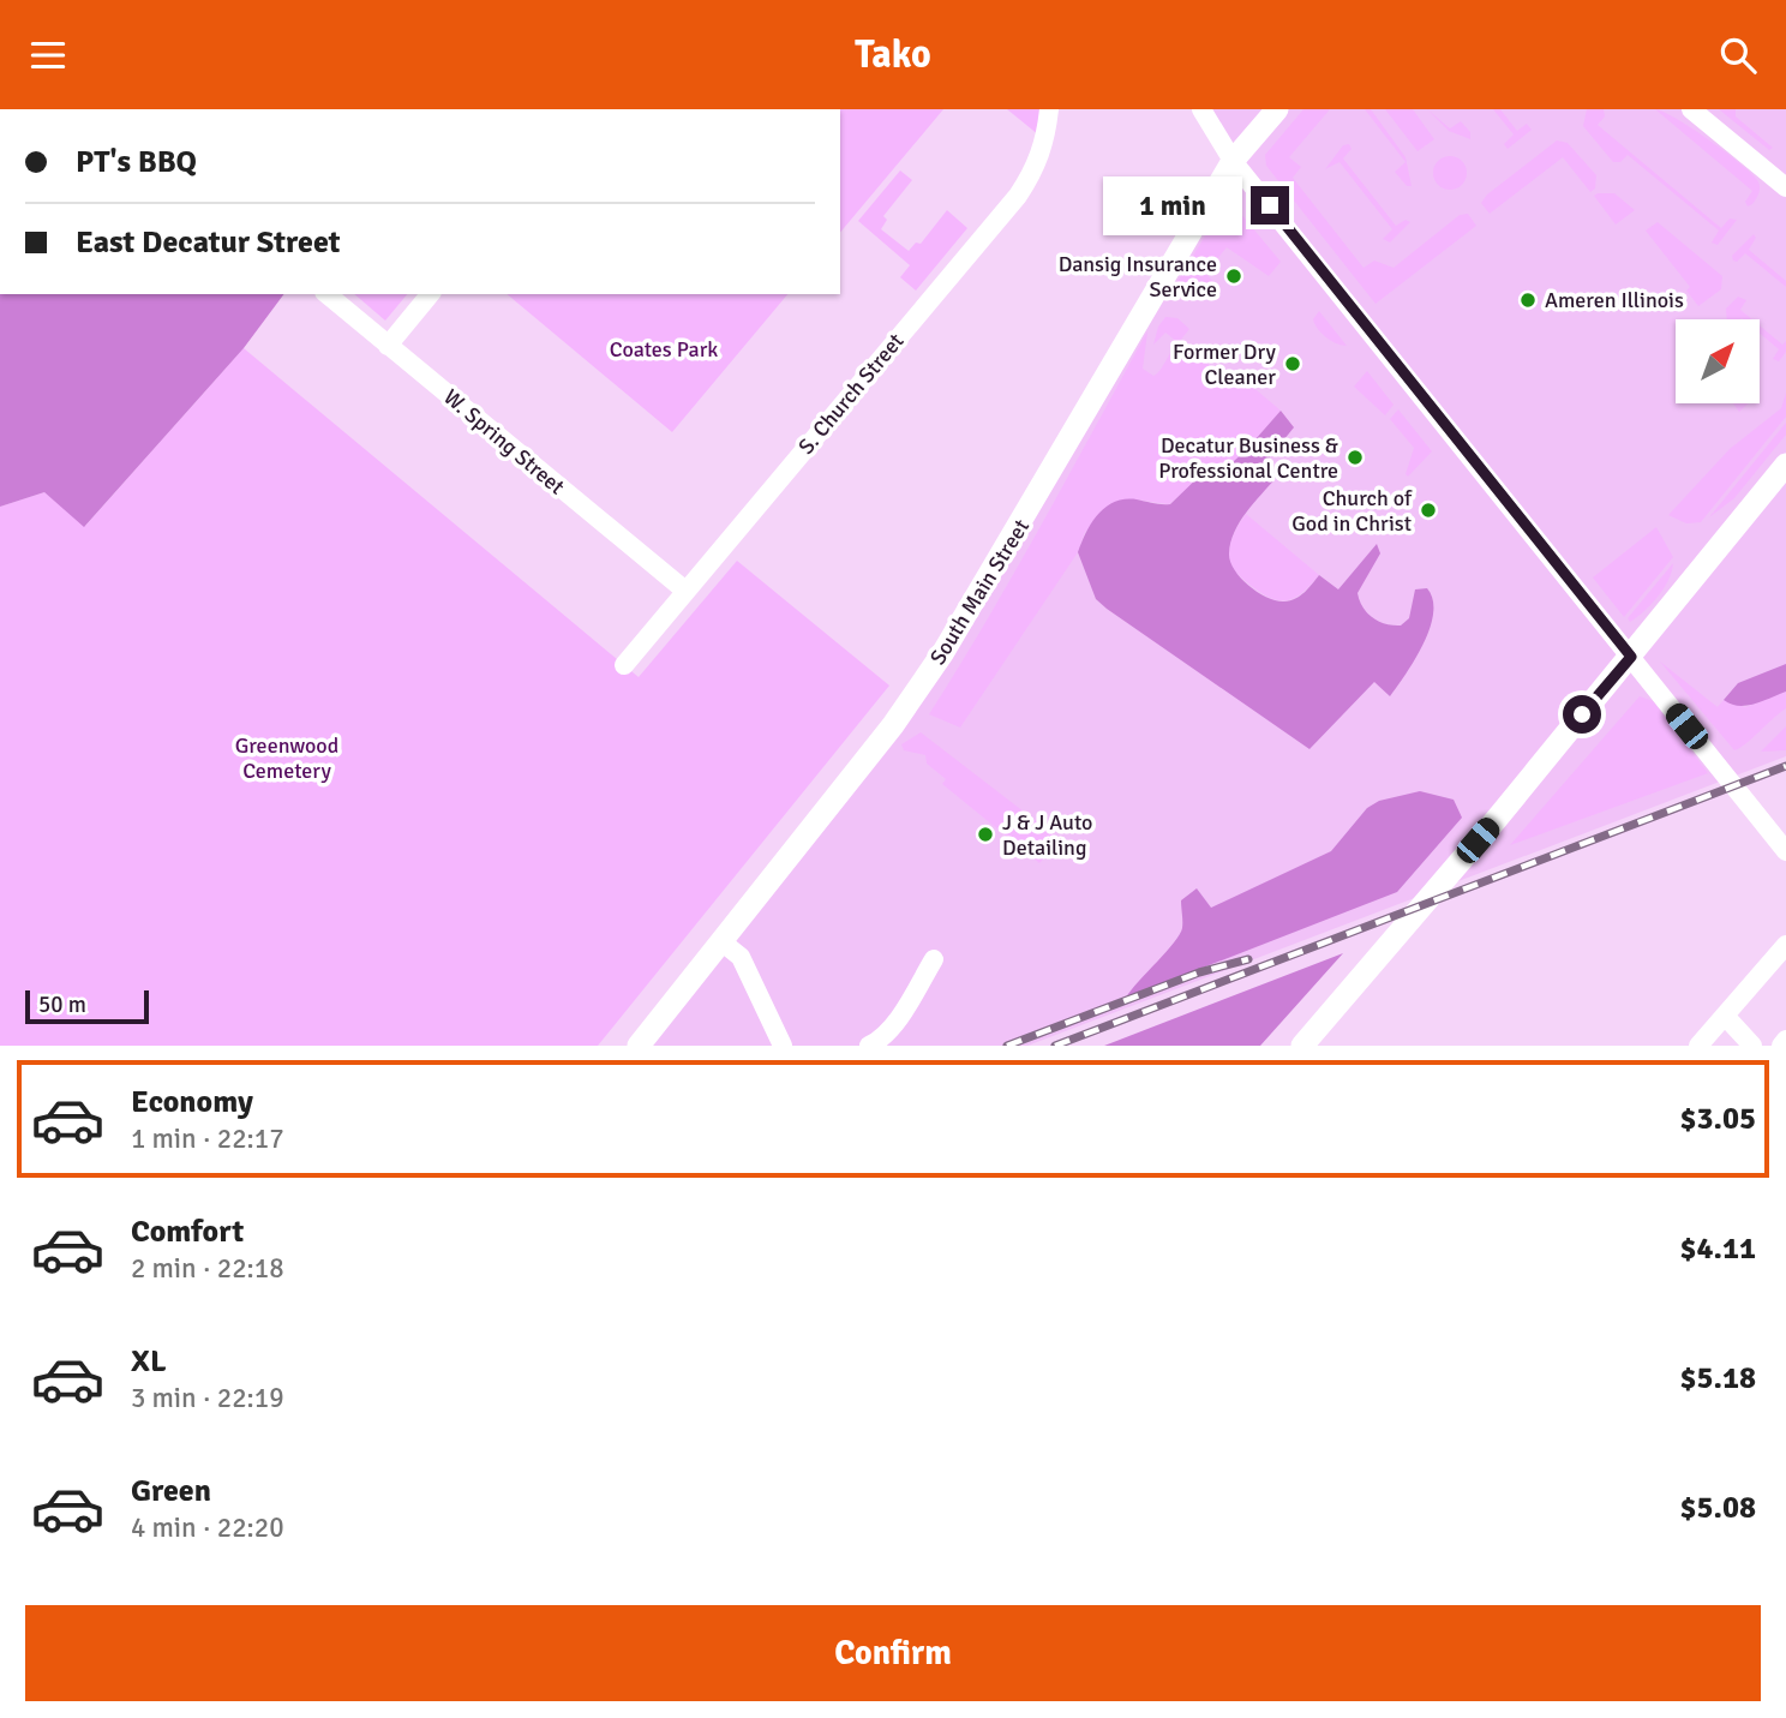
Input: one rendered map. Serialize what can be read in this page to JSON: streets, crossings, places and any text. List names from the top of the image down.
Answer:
{
  "streets": {
    "main road": ["South Main Street"],
    "street": ["S. Church Street", "W. Spring Street"]
  },
  "crossings": [
    ["S. Church Street", "W. Spring Street"]
  ],
  "parks": ["Coates Park", "Greenwood Cemetery"],
  "places": [
    "Dansig Insurance Service",
    "Ameren Illinois",
    "Former Dry Cleaner",
    "Decatur Business & Professional Centre",
    "Church of God in Christ",
    "J & J Auto Detailing"
  ],
  "scale_bar": "50 m",
  "north": "top right",
  "page": {
    "header": "Tako",
    "banner": ["PT's BBQ", "East Decatur Street"],
    "bubble": "1 min",
    "scale": "50 m",
    "list": [
      {
        "name": "Economy",
        "note": "1 min · 22:17",
        "value": "$3.05"
      },
      {
        "name": "Comfort",
        "note": "2 min · 22:18",
        "value": "$4.11"
      },
      {
        "name": "XL",
        "note": "3 min · 22:19",
        "value": "$5.18"
      },
      {
        "name": "Green",
        "note": "4 min · 22:20",
        "value": "$5.08"
      }
    ],
    "buttons": "Confirm"
  }
}
